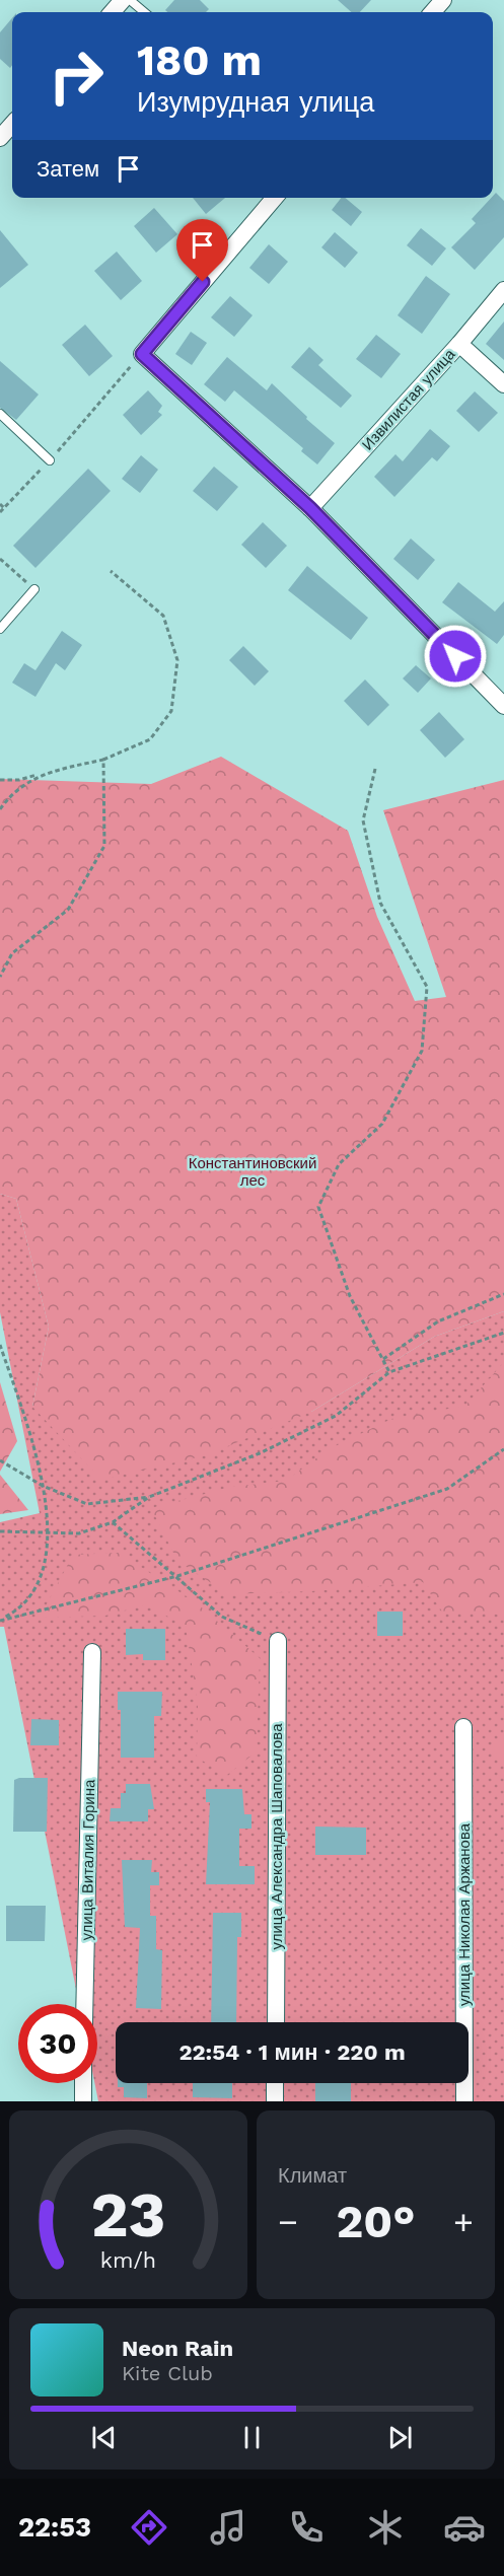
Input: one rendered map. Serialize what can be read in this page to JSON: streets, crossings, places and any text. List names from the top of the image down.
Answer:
{
  "streets": {
    "street": [
      "Извилистая улица",
      "улица Александра Шаповалова",
      "улица Виталия Горина",
      "улица Николая Аржанова"
    ]
  },
  "parks": ["Константиновский лес"],
  "page": {
    "turn": ["180 m", "Изумрудная улица"],
    "then": "Затем",
    "limit": "30",
    "trip": "22:54 · 1 мин · 220 m",
    "tile": "Климат",
    "heat": ["−", "20°", "+"],
    "song": ["Neon Rain", "Kite Club"],
    "tabs": "22:53",
    "gauge": ["23", "km/h"]
  }
}
